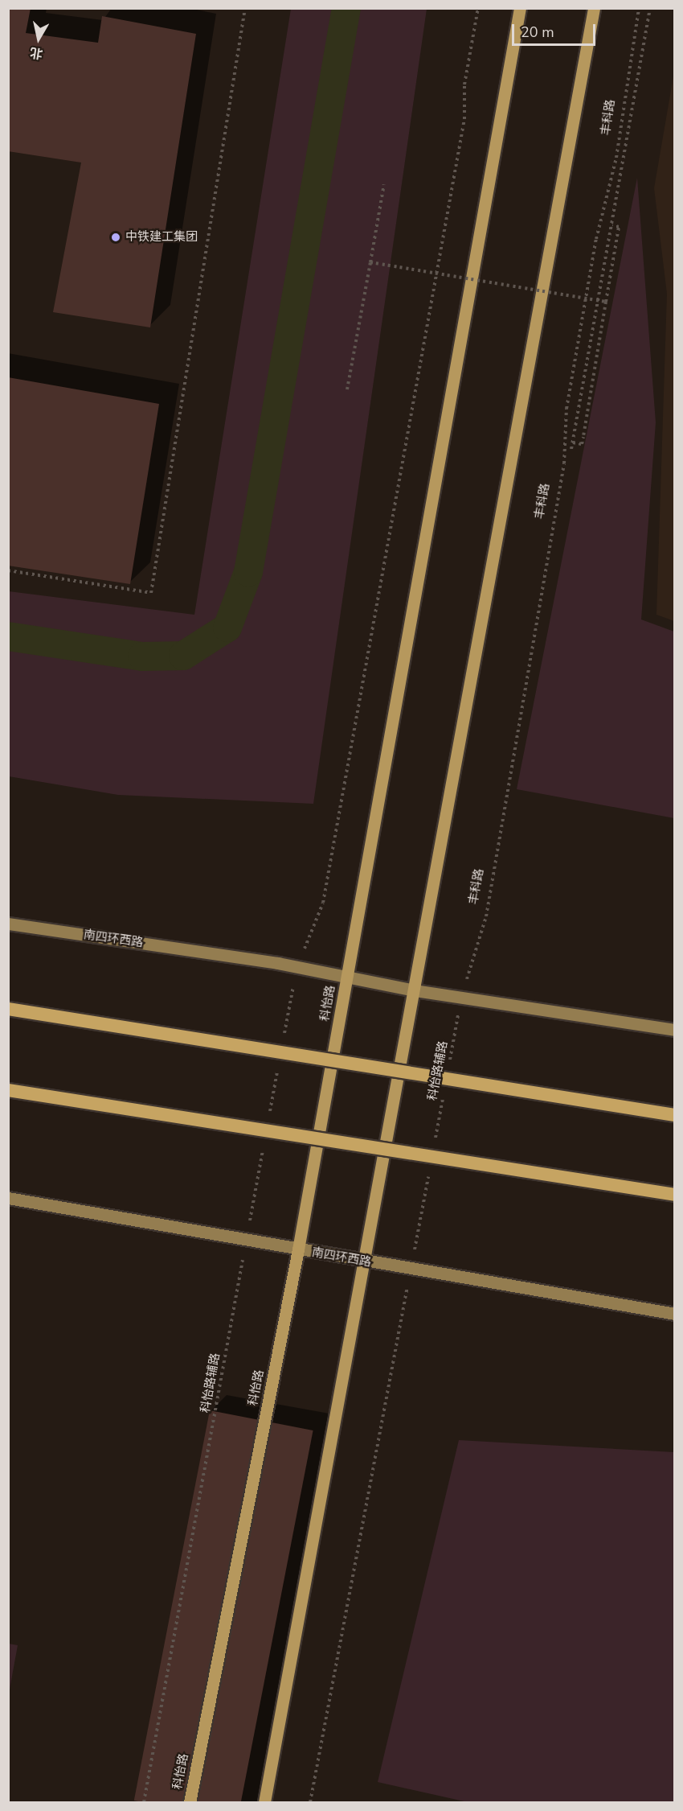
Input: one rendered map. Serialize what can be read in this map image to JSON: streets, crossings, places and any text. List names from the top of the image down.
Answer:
{
  "streets": {
    "main road": ["南四环西路", "科怡路"],
    "path": ["丰科路", "科怡路辅路"]
  },
  "crossings": [
    ["丰科路", "南四环西路"],
    ["丰科路", "科怡路辅路"],
    ["南四环西路", "科怡路"],
    ["南四环西路", "科怡路辅路"]
  ],
  "places": ["中铁建工集团"],
  "scale_bar": "20 m",
  "north": "bottom"
}
